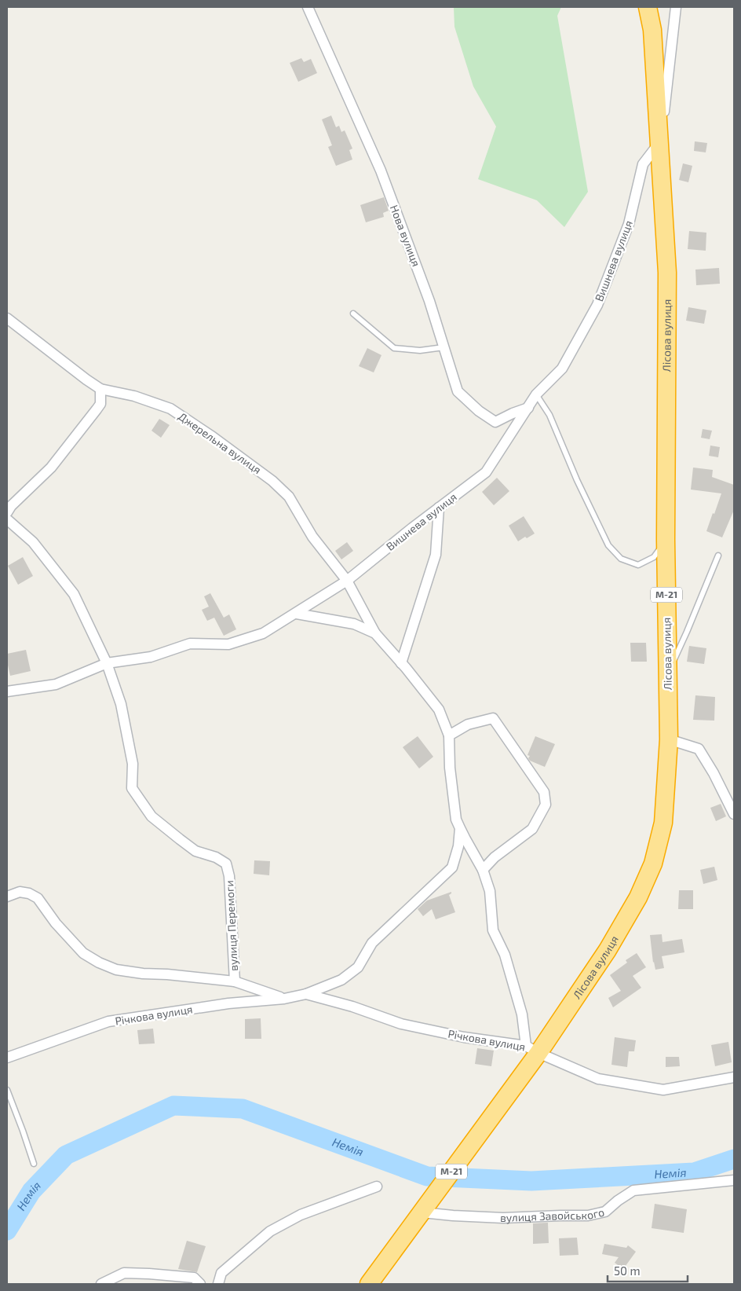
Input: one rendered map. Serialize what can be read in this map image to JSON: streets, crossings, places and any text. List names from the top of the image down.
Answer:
{
  "streets": {
    "highway": ["Лісова вулиця", "М-21"],
    "street": [
      "Нова вулиця",
      "Вишнева вулиця",
      "Джерельна вулиця",
      "вулиця Перемоги",
      "Річкова вулиця",
      "вулиця Завойського"
    ]
  },
  "crossings": [
    ["Нова вулиця", "Вишнева вулиця"],
    ["Вишнева вулиця", "Лісова вулиця"],
    ["Вишнева вулиця", "Джерельна вулиця"],
    ["Вишнева вулиця", "вулиця Перемоги"],
    ["Лісова вулиця", "Джерельна вулиця"],
    ["Лісова вулиця", "М-21"],
    ["Лісова вулиця", "Річкова вулиця"],
    ["Лісова вулиця", "вулиця Завойського"],
    ["Джерельна вулиця", "Річкова вулиця"],
    ["М-21", "вулиця Завойського"],
    ["вулиця Перемоги", "Річкова вулиця"]
  ],
  "water": ["Немія"],
  "scale_bar": "50 m"
}
